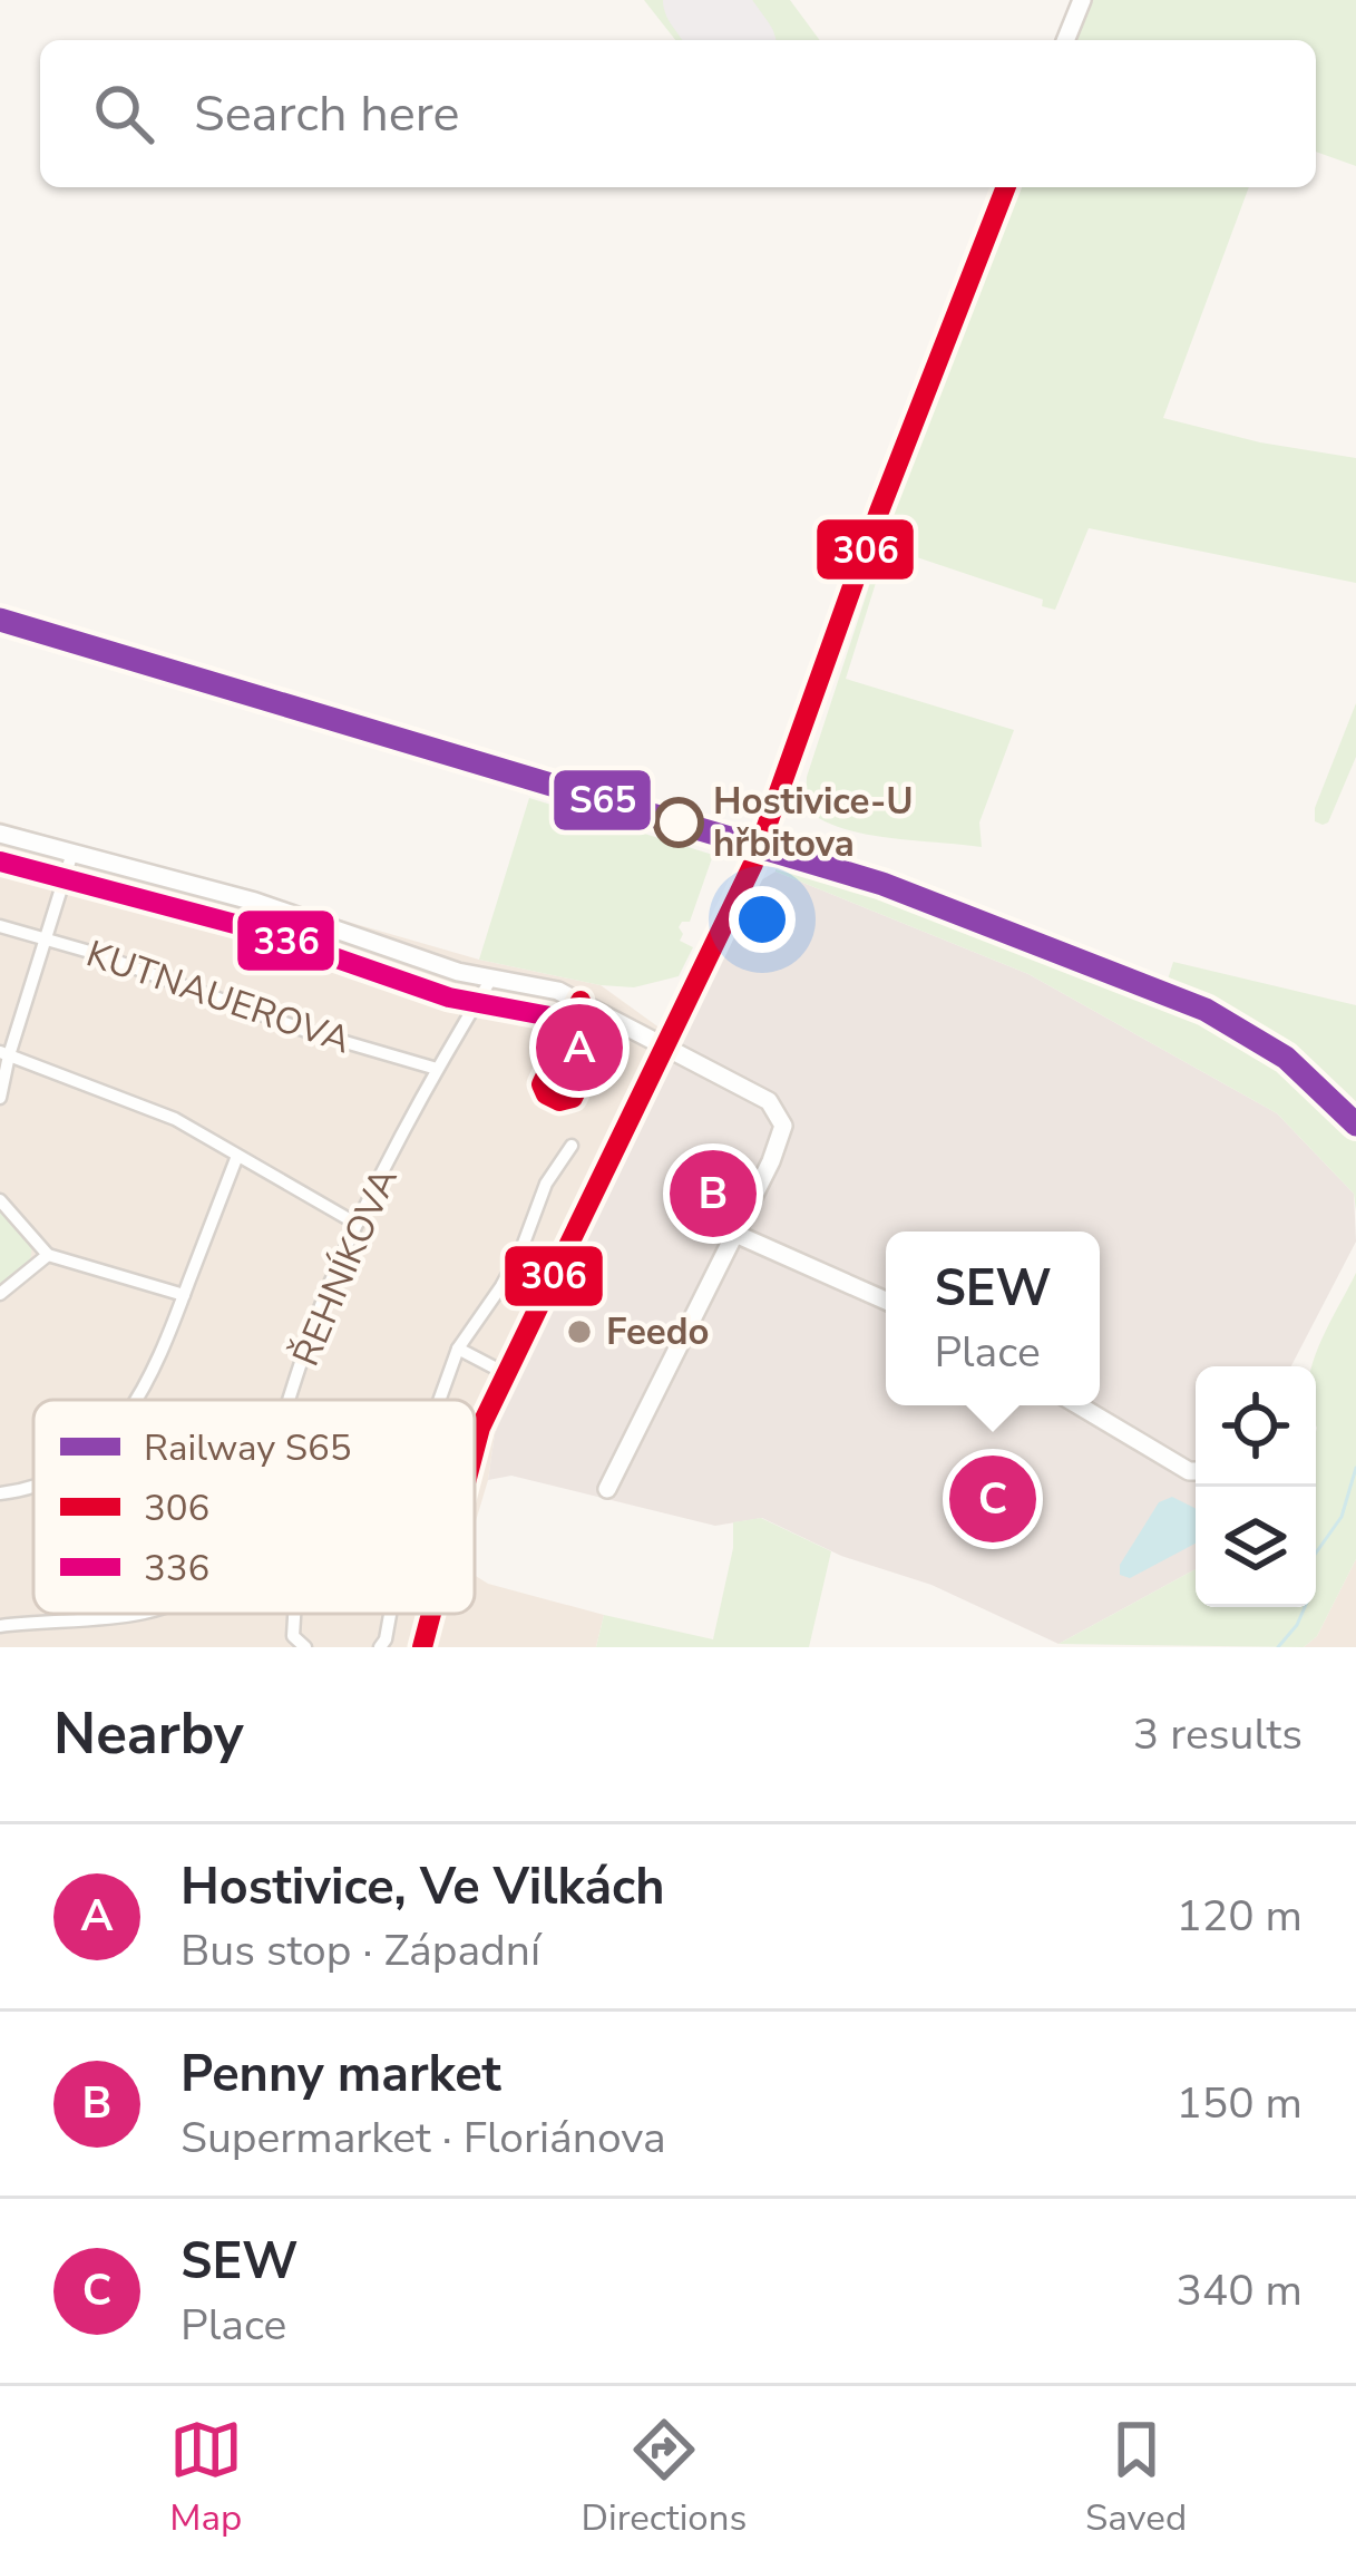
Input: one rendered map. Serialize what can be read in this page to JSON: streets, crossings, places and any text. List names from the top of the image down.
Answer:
{
  "streets": {
    "street": ["KUTNAUEROVA", "ŘEHNÍKOVA"]
  },
  "crossings": [
    ["KUTNAUEROVA", "ŘEHNÍKOVA"]
  ],
  "places": ["Hostivice-U hřbitova", "Feedo"],
  "lines": ["transit line 306", "rail line S65", "transit line 336"],
  "legend": ["Railway S65", "306", "336"],
  "page": {
    "search": "Search here",
    "pins": ["A", "B", "C"],
    "popup": ["SEW", "Place"],
    "heading": ["Nearby", "3 results"],
    "list": [
      {
        "mark": "A",
        "name": "Hostivice, Ve Vilkách",
        "note": "Bus stop · Západní",
        "value": "120 m"
      },
      {
        "mark": "B",
        "name": "Penny market",
        "note": "Supermarket · Floriánova",
        "value": "150 m"
      },
      {
        "mark": "C",
        "name": "SEW",
        "note": "Place",
        "value": "340 m"
      }
    ],
    "nav": ["Map", "Directions", "Saved"]
  }
}
